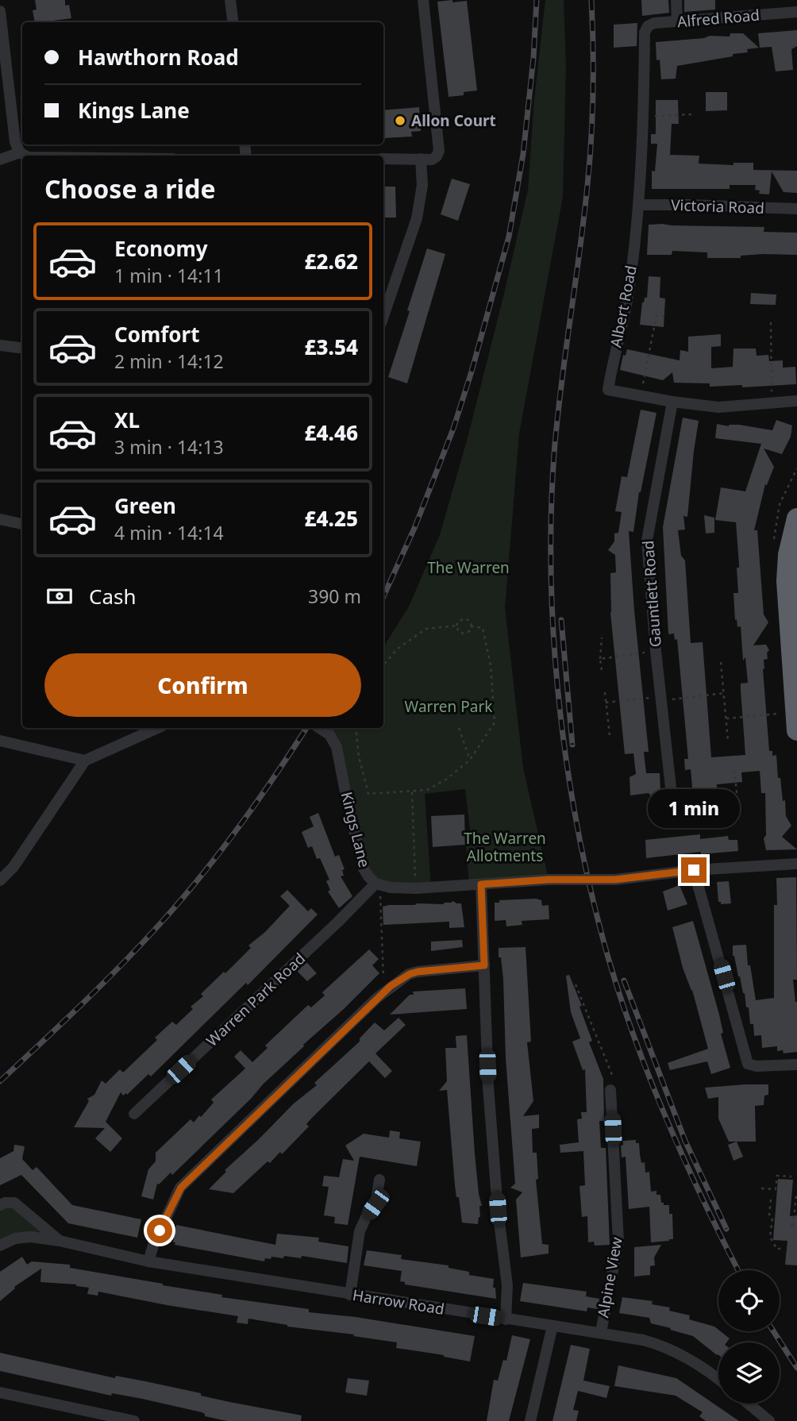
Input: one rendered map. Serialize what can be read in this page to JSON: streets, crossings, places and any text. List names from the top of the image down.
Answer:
{
  "streets": {
    "street": [
      "Alfred Road",
      "Victoria Road",
      "Albert Road",
      "Gauntlett Road",
      "Kings Lane",
      "Warren Park Road",
      "Alpine View",
      "Harrow Road"
    ]
  },
  "crossings": [
    ["Alfred Road", "Albert Road"],
    ["Victoria Road", "Albert Road"],
    ["Albert Road", "Gauntlett Road"],
    ["Kings Lane", "Warren Park Road"],
    ["Alpine View", "Harrow Road"]
  ],
  "parks": ["The Warren", "Warren Park", "The Warren Allotments"],
  "places": ["Allon Court"],
  "page": {
    "banner": ["Hawthorn Road", "Kings Lane"],
    "heading": "Choose a ride",
    "list": [
      {
        "name": "Economy",
        "note": "1 min · 14:11",
        "value": "£2.62"
      },
      {
        "name": "Comfort",
        "note": "2 min · 14:12",
        "value": "£3.54"
      },
      {
        "name": "XL",
        "note": "3 min · 14:13",
        "value": "£4.46"
      },
      {
        "name": "Green",
        "note": "4 min · 14:14",
        "value": "£4.25"
      }
    ],
    "pay": ["Cash", "390 m"],
    "buttons": "Confirm",
    "bubble": "1 min"
  }
}
